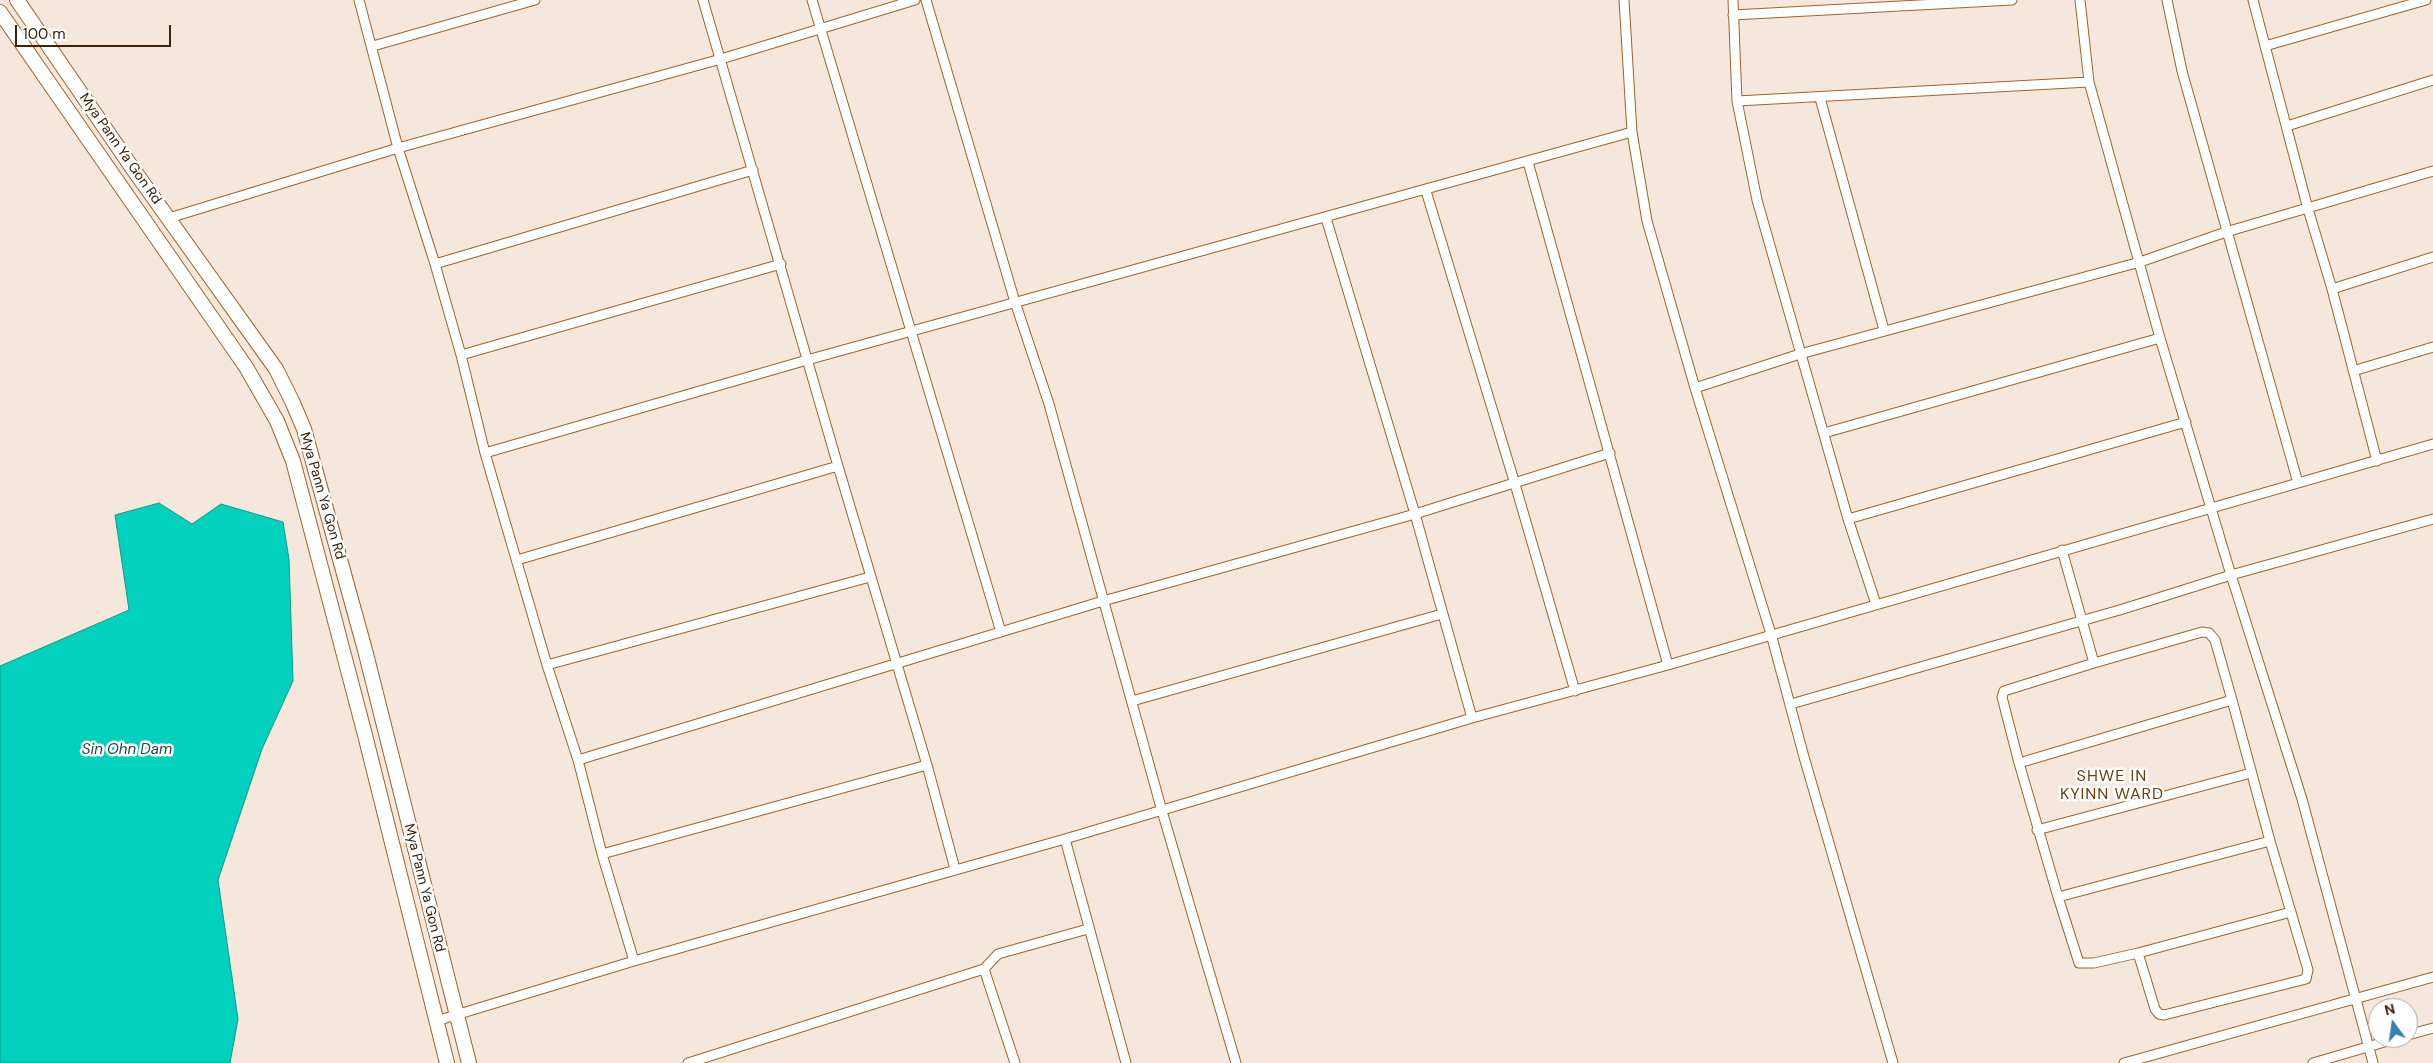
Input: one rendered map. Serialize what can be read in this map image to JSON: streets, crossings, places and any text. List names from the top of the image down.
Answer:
{
  "streets": {
    "main road": ["Mya Pann Ya Gon Rd"]
  },
  "districts": ["SHWE IN KYINN WARD"],
  "water": ["Sin Ohn Dam"],
  "scale_bar": "100 m",
  "north": "top"
}
